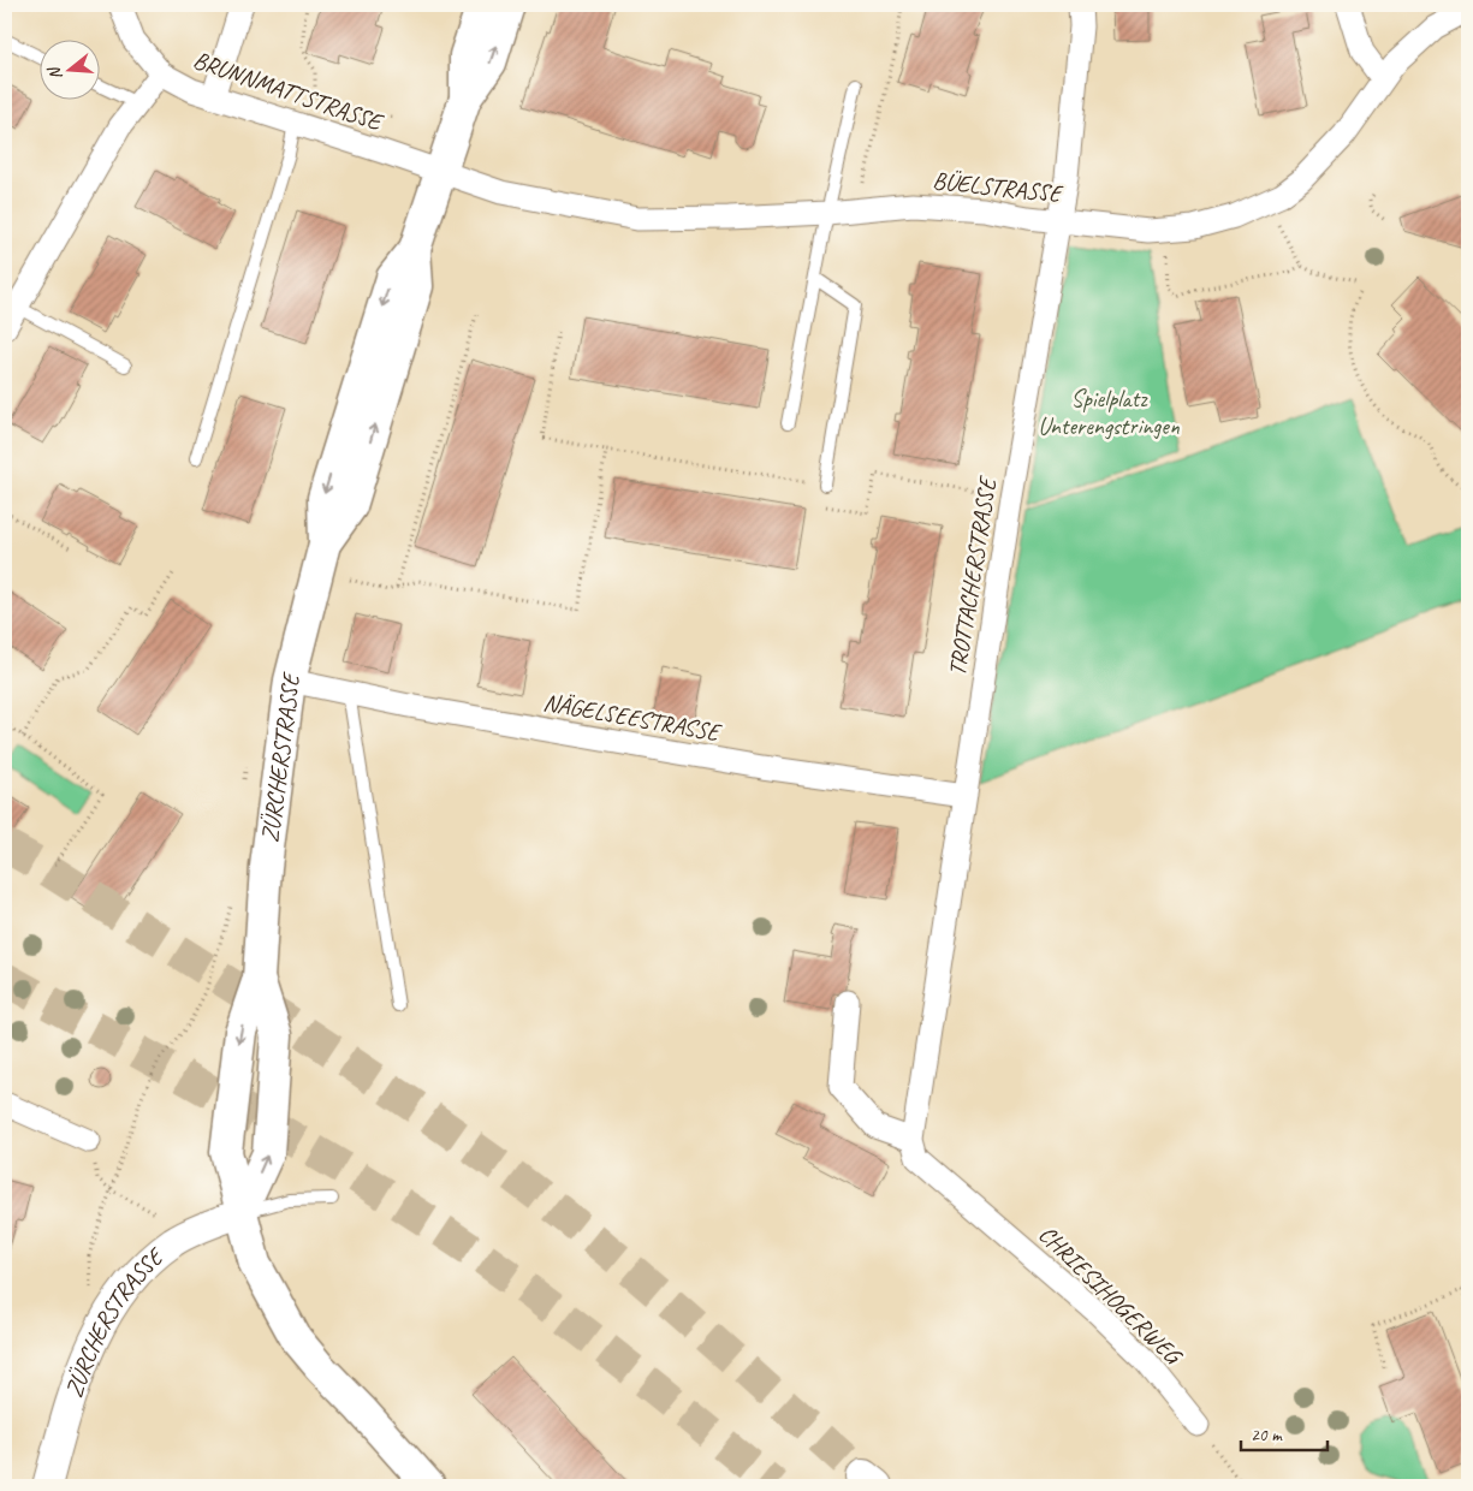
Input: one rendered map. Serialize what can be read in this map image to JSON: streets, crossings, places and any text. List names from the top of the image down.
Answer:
{
  "streets": {
    "main road": ["ZÜRCHERSTRASSE"],
    "street": [
      "BRUNNMATTSTRASSE",
      "BÜELSTRASSE",
      "TROTTACHERSTRASSE",
      "NÄGELSEESTRASSE",
      "CHRIESIHOGERWEG"
    ]
  },
  "crossings": [
    ["BRUNNMATTSTRASSE", "BÜELSTRASSE"],
    ["BRUNNMATTSTRASSE", "ZÜRCHERSTRASSE"],
    ["BÜELSTRASSE", "TROTTACHERSTRASSE"],
    ["BÜELSTRASSE", "ZÜRCHERSTRASSE"],
    ["TROTTACHERSTRASSE", "NÄGELSEESTRASSE"],
    ["TROTTACHERSTRASSE", "CHRIESIHOGERWEG"],
    ["NÄGELSEESTRASSE", "ZÜRCHERSTRASSE"]
  ],
  "parks": ["Spielplatz Unterengstringen"],
  "scale_bar": "20 m",
  "north": "left"
}
